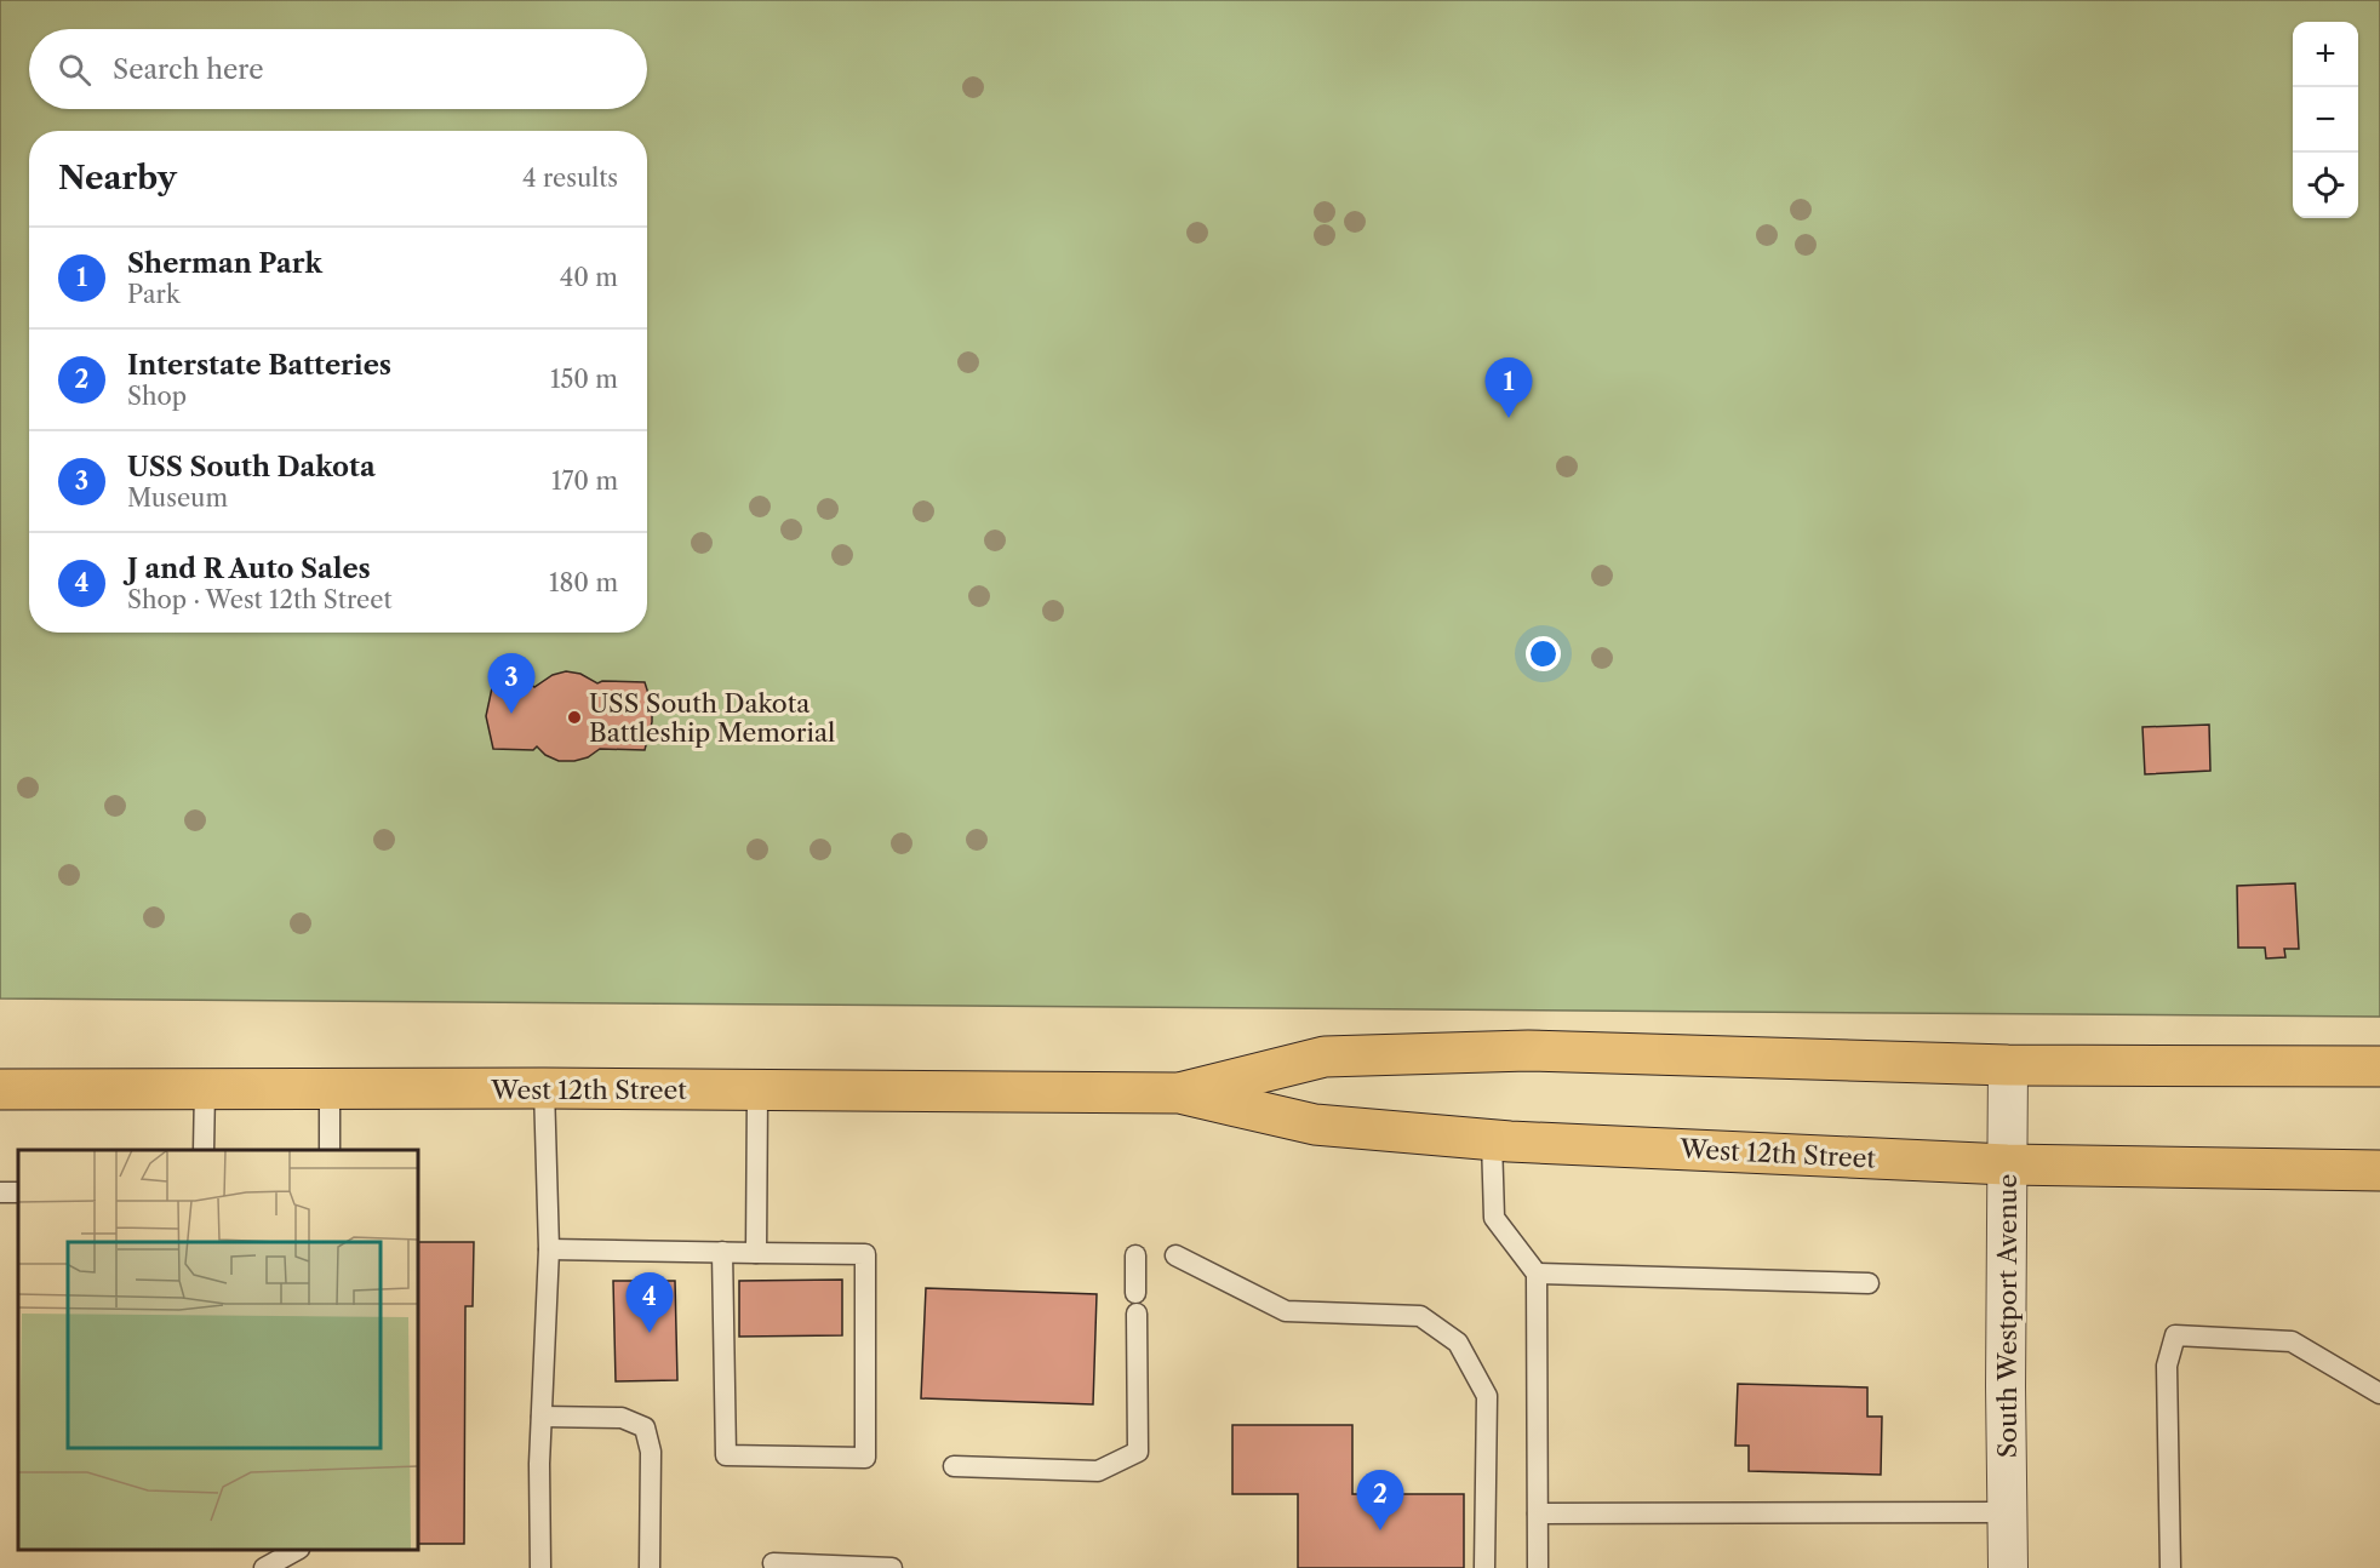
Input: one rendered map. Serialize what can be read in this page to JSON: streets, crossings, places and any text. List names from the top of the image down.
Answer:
{
  "streets": {
    "main road": ["West 12th Street"],
    "street": ["South Westport Avenue"]
  },
  "crossings": [
    ["West 12th Street", "South Westport Avenue"]
  ],
  "places": ["USS South Dakota Battleship Memorial"],
  "page": {
    "map_buttons": ["+", "−"],
    "search": "Search here",
    "heading": ["Nearby", "4 results"],
    "list": [
      {
        "mark": "1",
        "name": "Sherman Park",
        "note": "Park",
        "value": "40 m"
      },
      {
        "mark": "2",
        "name": "Interstate Batteries",
        "note": "Shop",
        "value": "150 m"
      },
      {
        "mark": "3",
        "name": "USS South Dakota",
        "note": "Museum",
        "value": "170 m"
      },
      {
        "mark": "4",
        "name": "J and R Auto Sales",
        "note": "Shop · West 12th Street",
        "value": "180 m"
      }
    ],
    "pins": [
      "1",
      "3",
      "4",
      "2"
    ]
  }
}
